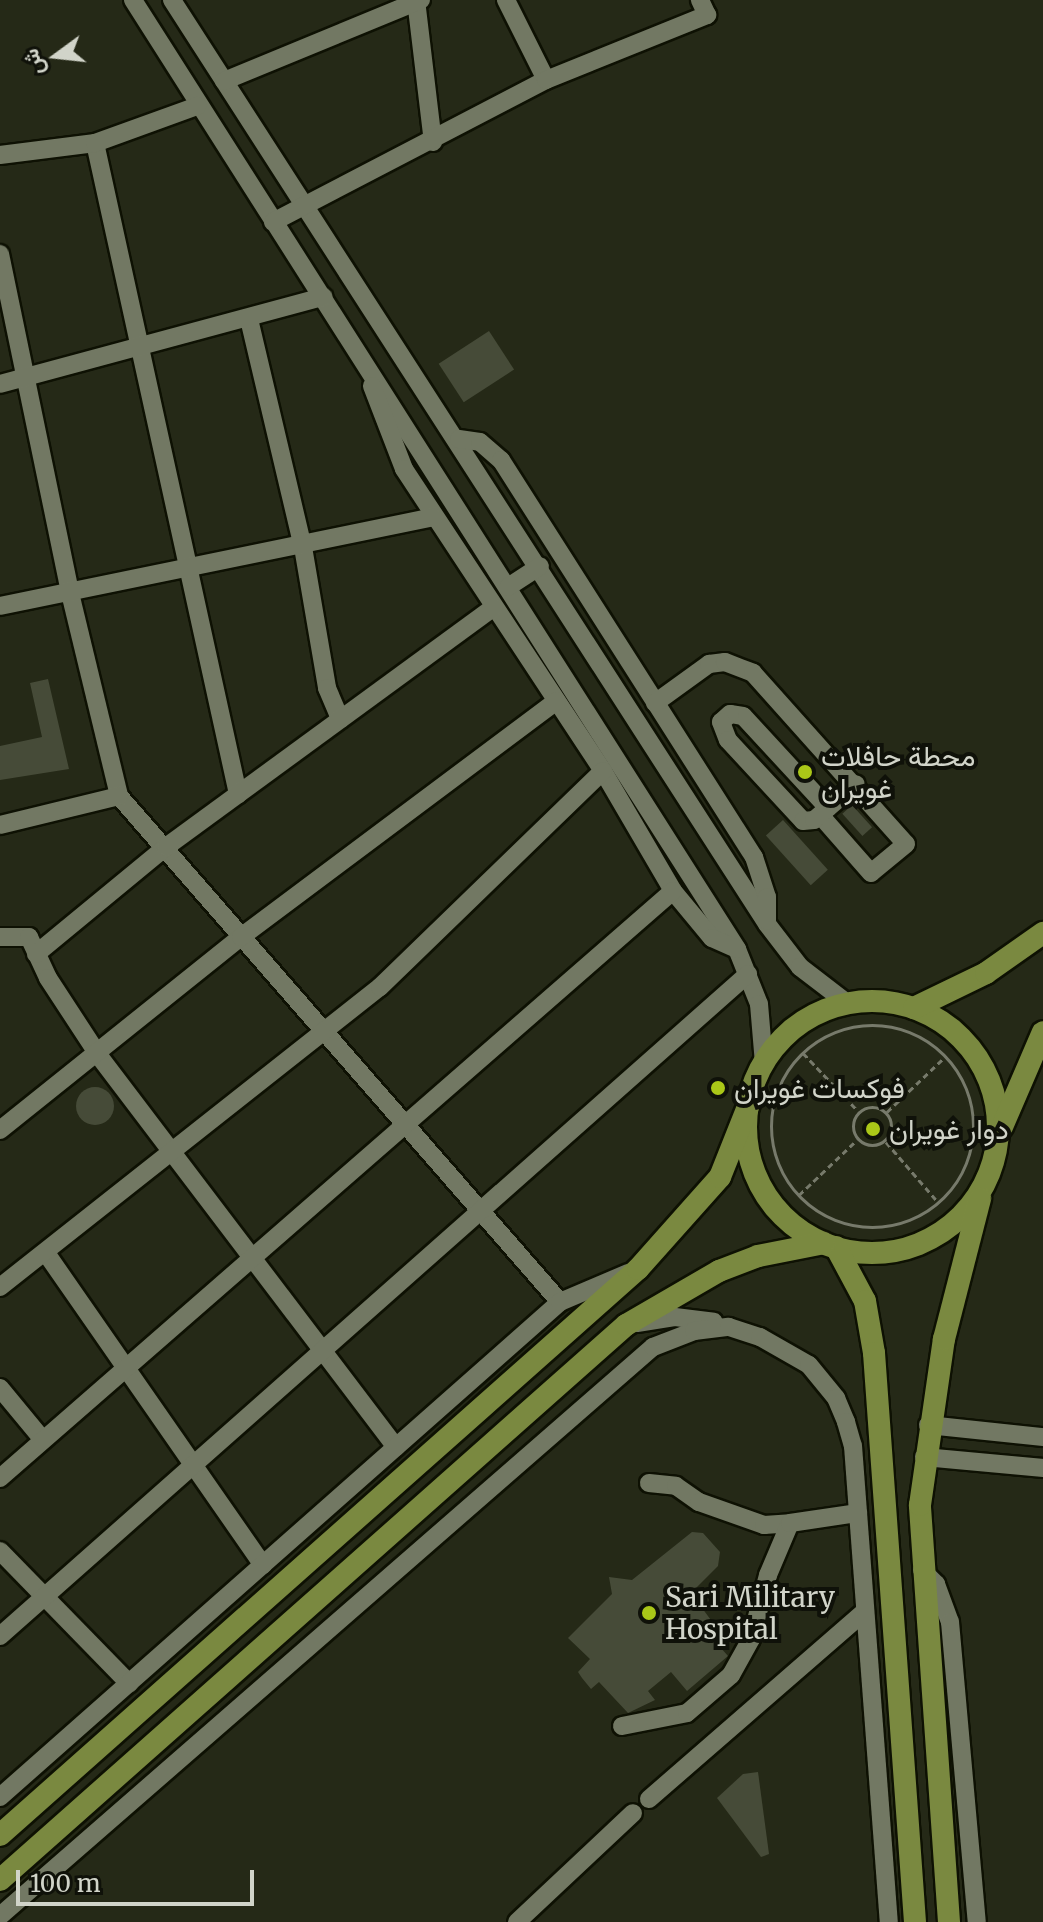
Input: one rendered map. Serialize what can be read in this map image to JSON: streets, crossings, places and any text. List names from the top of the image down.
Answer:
{
  "places": [
    "محطة حافلات غويران",
    "فوكسات غويران",
    "دوار غويران",
    "Sari Military Hospital"
  ],
  "scale_bar": "100 m",
  "north": "left"
}
